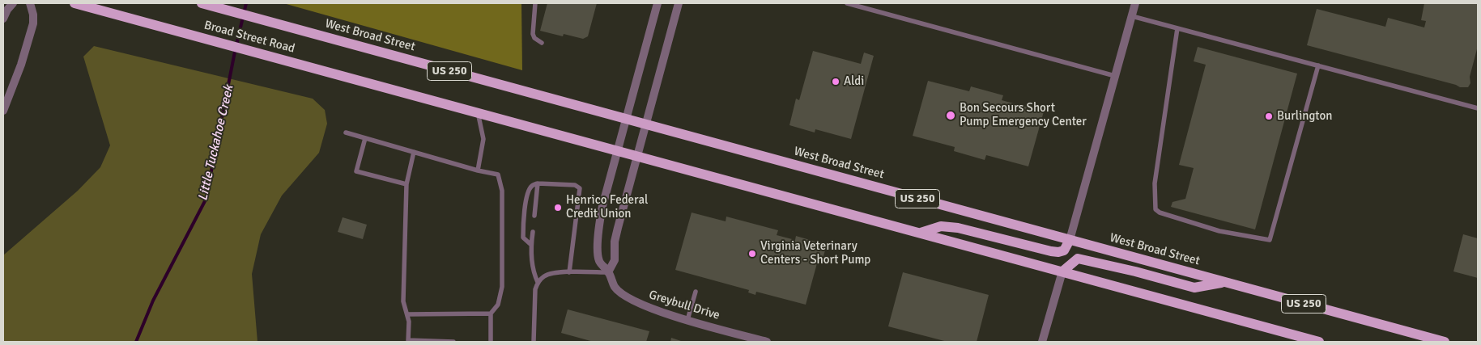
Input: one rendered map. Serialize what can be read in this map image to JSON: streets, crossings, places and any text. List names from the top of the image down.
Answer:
{
  "streets": {
    "main road": ["West Broad Street", "Broad Street Road", "US 250"],
    "street": ["Greybull Drive"]
  },
  "crossings": [
    ["West Broad Street", "Broad Street Road"],
    ["West Broad Street", "Greybull Drive"],
    ["Broad Street Road", "US 250"],
    ["US 250", "Greybull Drive"]
  ],
  "water": ["Little Tuckahoe Creek"],
  "places": [
    "Aldi",
    "Bon Secours Short Pump Emergency Center",
    "Burlington",
    "Henrico Federal Credit Union",
    "Virginia Veterinary Centers - Short Pump"
  ]
}
